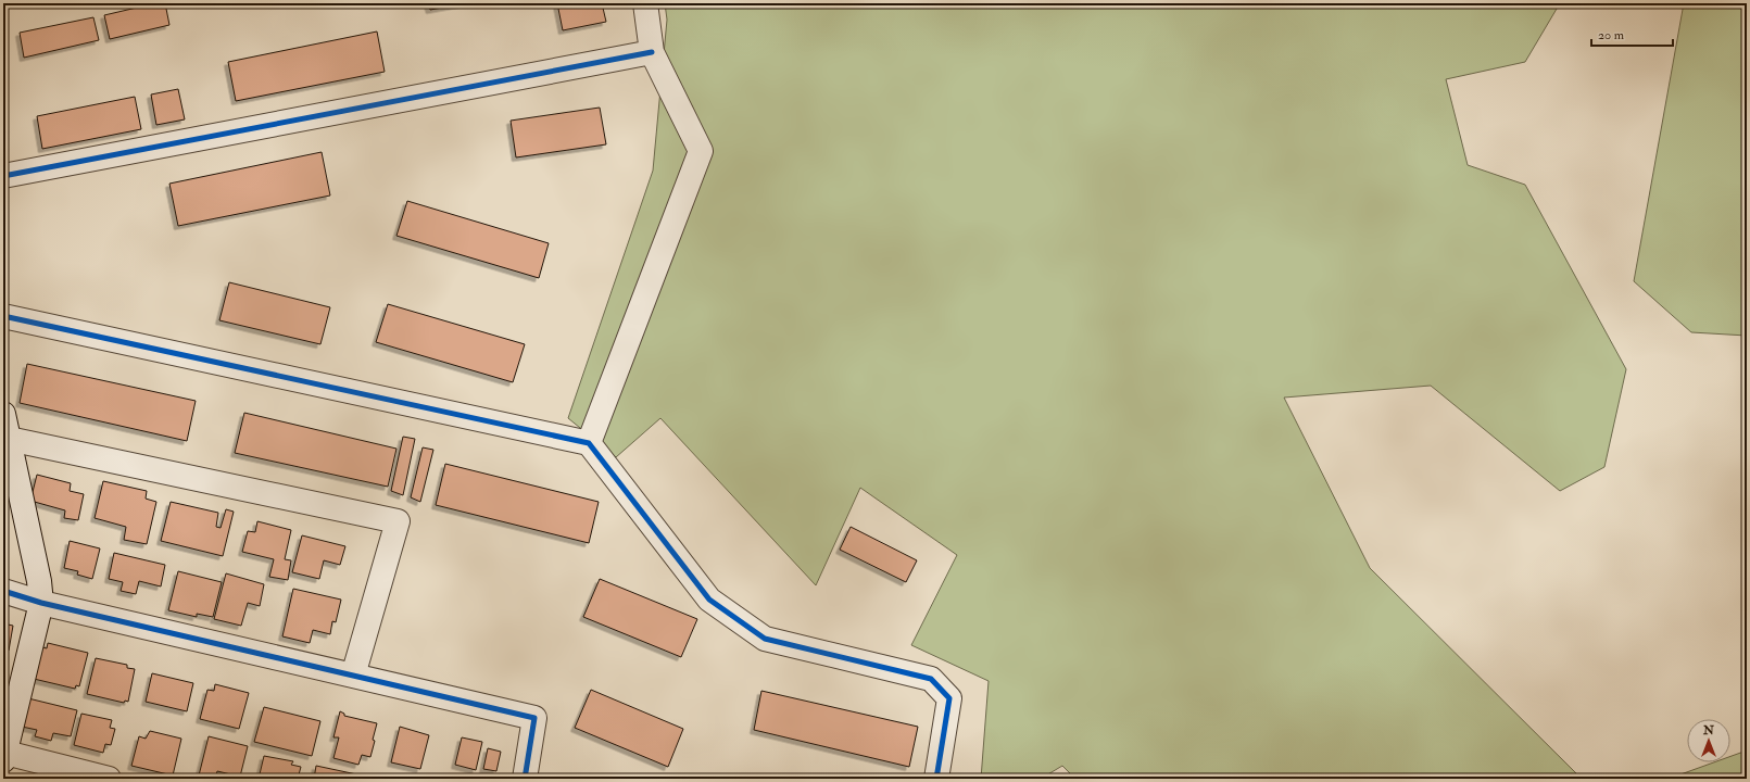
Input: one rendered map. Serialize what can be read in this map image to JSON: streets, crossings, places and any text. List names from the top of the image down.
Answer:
{
  "scale_bar": "20 m",
  "north": "top"
}
